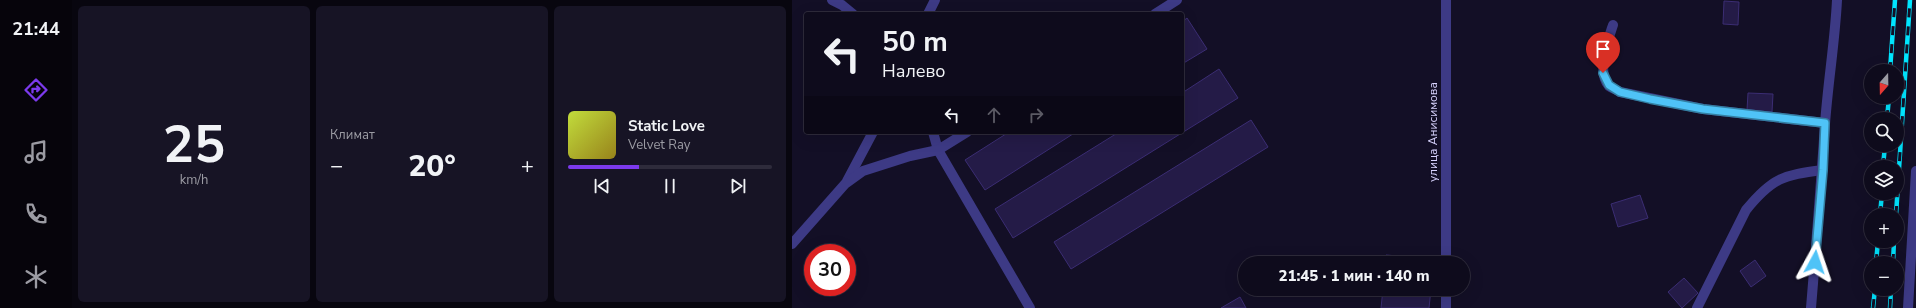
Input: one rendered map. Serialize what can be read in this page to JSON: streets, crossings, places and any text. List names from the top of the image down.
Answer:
{
  "streets": {
    "street": ["улица Анисимова"]
  },
  "north": "bottom",
  "page": {
    "tabs": "21:44",
    "tile": [
      ["25", "km/h"],
      "Климат"
    ],
    "turn": ["50 m", "Налево"],
    "map_buttons": ["+", "−"],
    "song": ["Static Love", "Velvet Ray"],
    "heat": ["−", "20°", "+"],
    "limit": "30",
    "trip": "21:45 · 1 мин · 140 m"
  }
}
